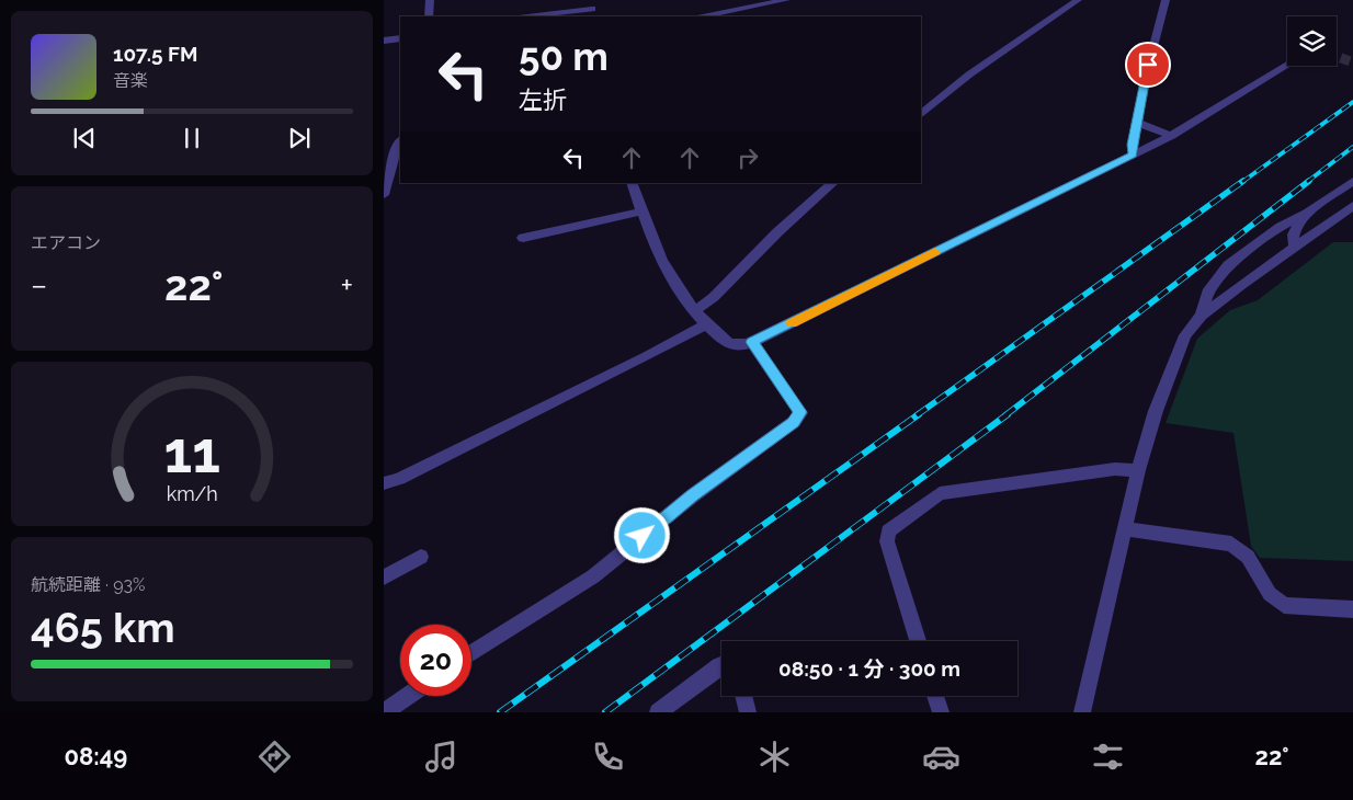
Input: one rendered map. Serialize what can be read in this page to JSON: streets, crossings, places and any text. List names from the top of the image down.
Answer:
{
  "page": {
    "turn": ["50 m", "左折"],
    "song": ["107.5 FM", "音楽"],
    "tile": [
      "エアコン",
      ["航続距離 · 93%", "465 km"]
    ],
    "heat": ["−", "22°", "+"],
    "limit": "20",
    "trip": "08:50 · 1 分 · 300 m",
    "tabs": ["08:49", "22°"],
    "gauge": ["11", "km/h"]
  }
}
